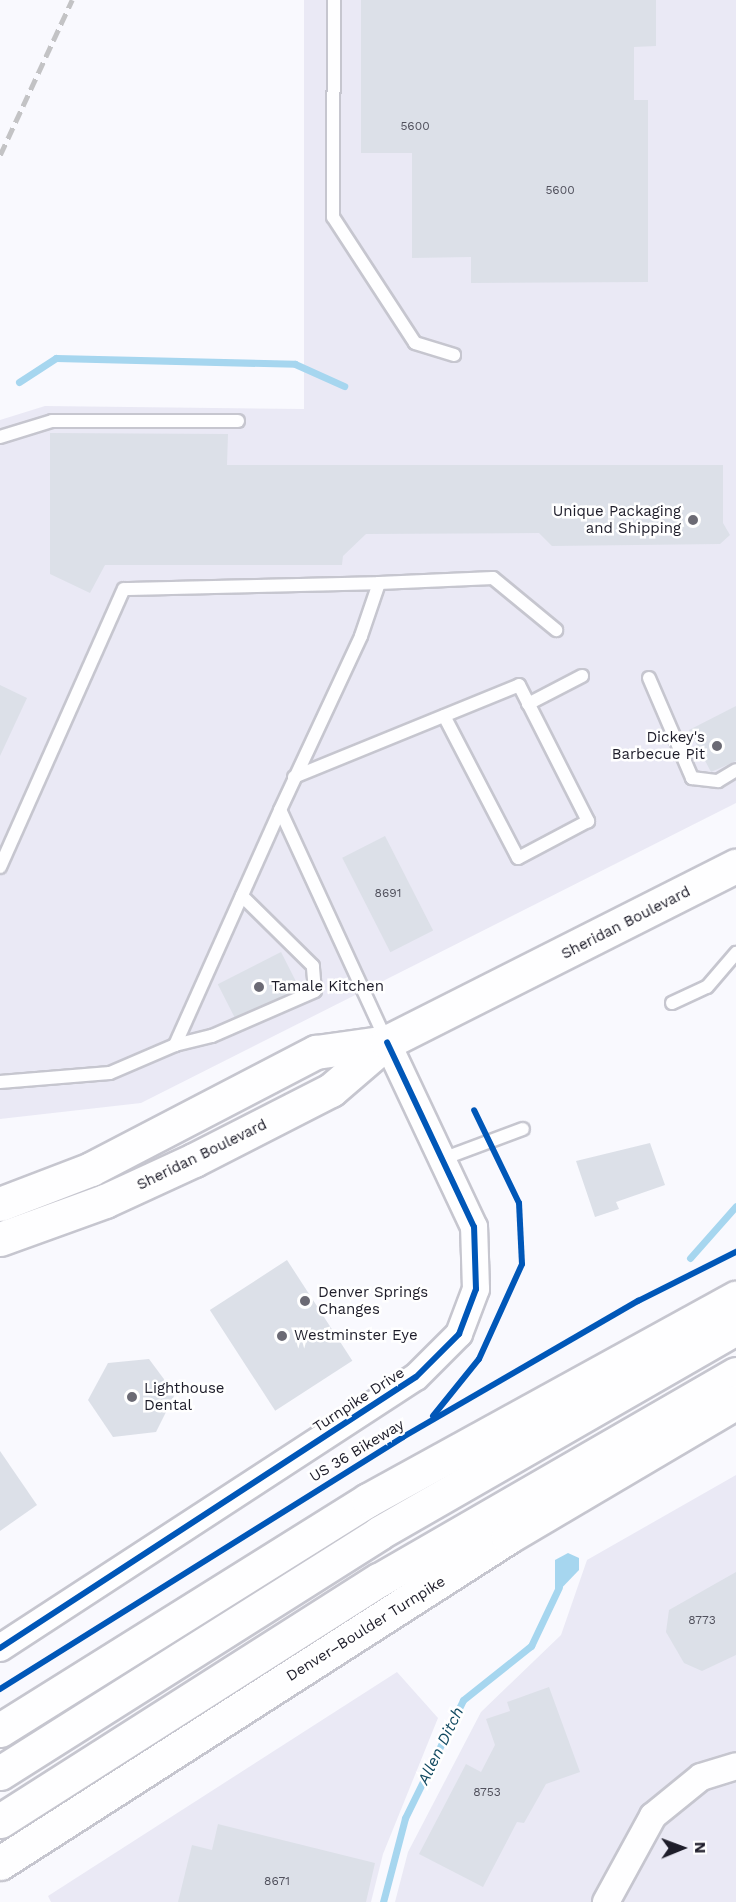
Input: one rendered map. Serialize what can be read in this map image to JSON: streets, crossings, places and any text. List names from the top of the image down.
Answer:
{
  "streets": {
    "main road": ["Sheridan Boulevard", "Denver–Boulder Turnpike"],
    "street": ["Turnpike Drive"],
    "cycle path": ["US 36 Bikeway"]
  },
  "crossings": [
    ["Sheridan Boulevard", "Turnpike Drive"]
  ],
  "water": ["Allen Ditch"],
  "places": [
    "Unique Packaging and Shipping",
    "Dickey's Barbecue Pit",
    "Tamale Kitchen",
    "Denver Springs Changes",
    "Westminster Eye",
    "Lighthouse Dental"
  ],
  "house_numbers": [
    "5600",
    "5600",
    "8691",
    "8773",
    "8753",
    "8671"
  ],
  "north": "right"
}
